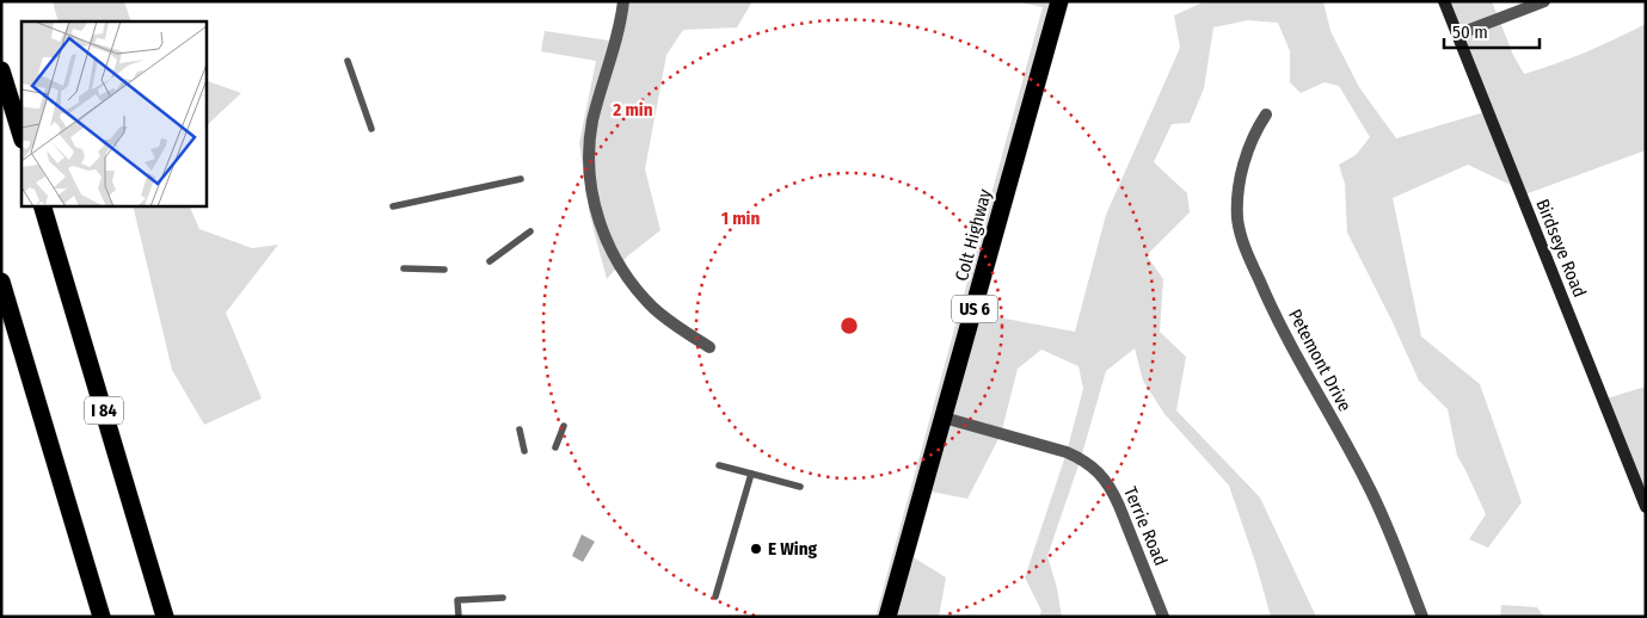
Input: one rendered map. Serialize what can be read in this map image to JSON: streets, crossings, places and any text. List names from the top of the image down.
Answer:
{
  "streets": {
    "highway": ["Colt Highway", "US 6", "I 84"],
    "main road": ["Birdseye Road"],
    "street": ["Petemont Drive", "Terrie Road"]
  },
  "crossings": [
    ["Colt Highway", "Terrie Road"]
  ],
  "places": ["E Wing"],
  "scale_bar": "50 m",
  "rings": ["2 min", "1 min"]
}
